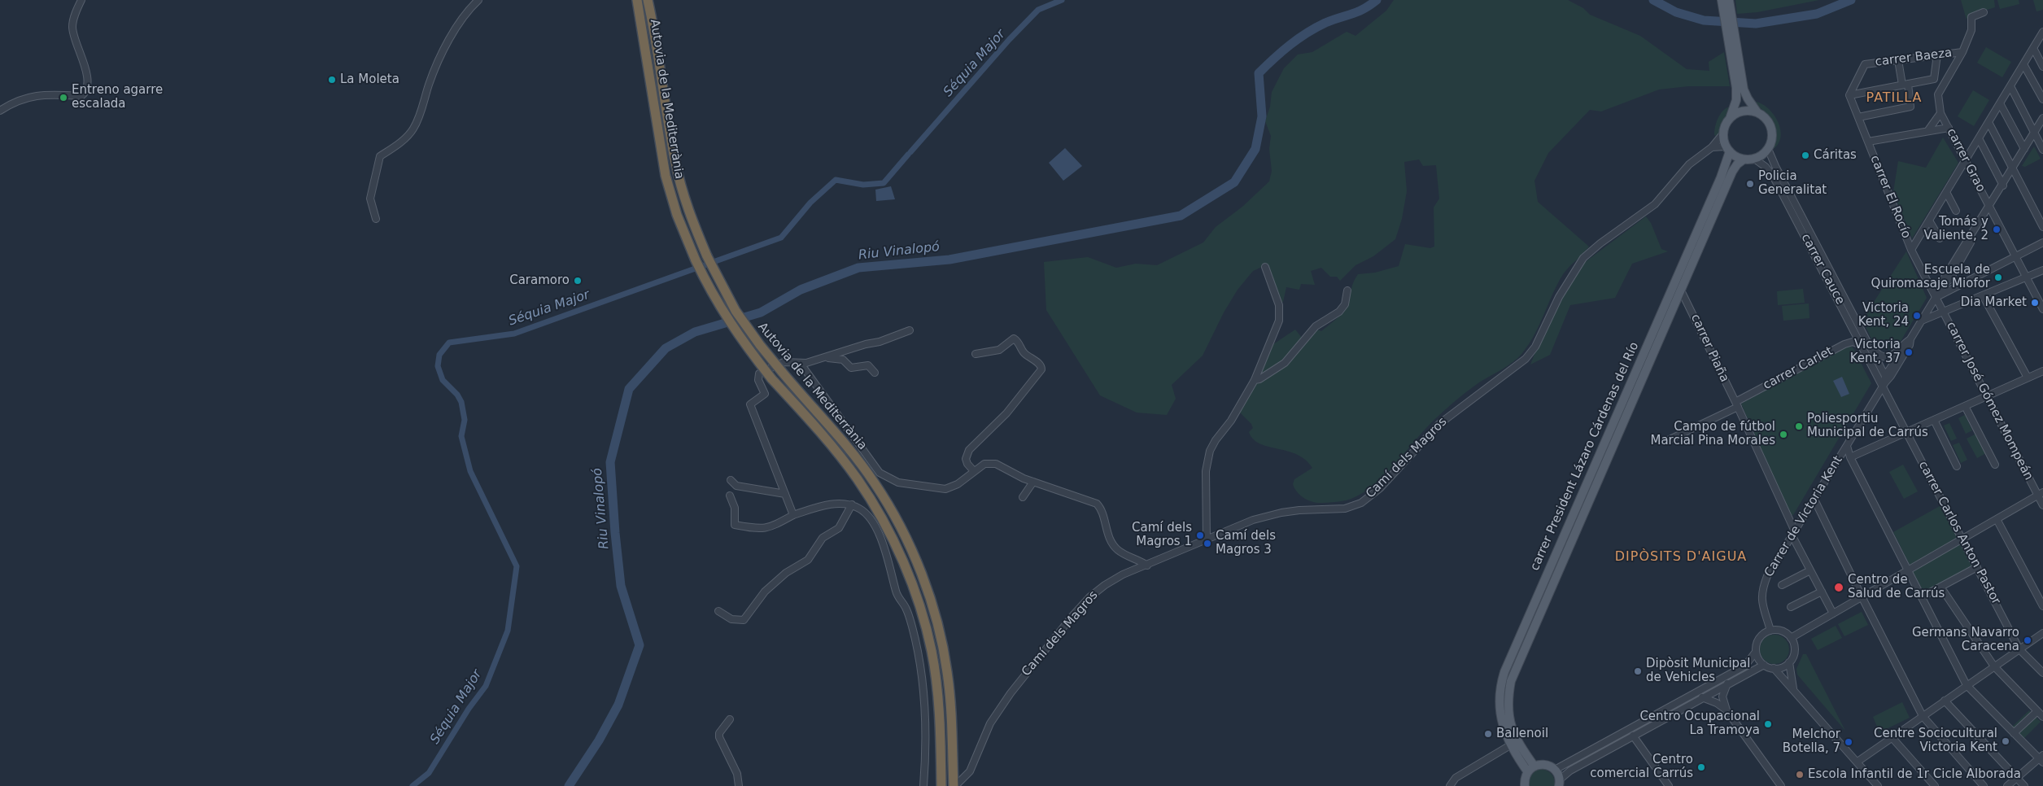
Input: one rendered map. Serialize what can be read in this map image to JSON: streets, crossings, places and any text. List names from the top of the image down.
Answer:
{
  "streets": {
    "highway": ["Autovia de la Mediterrània"],
    "main road": ["carrer President Lázaro Cárdenas del Río"],
    "street": [
      "carrer Baeza",
      "carrer Grao",
      "carrer El Rocío",
      "carrer Cauce",
      "carrer Piaña",
      "carrer Carlet",
      "carrer José Gómez Mompeán",
      "Camí dels Magros",
      "Carrer de Victoria Kent",
      "carrer Carlos Anton Pastor"
    ]
  },
  "crossings": [
    ["carrer Baeza", "carrer El Rocío"],
    ["Autovia de la Mediterrània", "Camí dels Magros"],
    ["carrer Grao", "Carrer de Victoria Kent"],
    ["carrer El Rocío", "carrer José Gómez Mompeán"],
    ["carrer El Rocío", "Carrer de Victoria Kent"],
    ["carrer Cauce", "carrer Carlet"],
    ["carrer Cauce", "carrer President Lázaro Cárdenas del Río"],
    ["carrer Cauce", "Camí dels Magros"],
    ["carrer Cauce", "Carrer de Victoria Kent"],
    ["carrer Cauce", "carrer Carlos Anton Pastor"],
    ["carrer Piaña", "carrer Carlet"],
    ["carrer Piaña", "carrer President Lázaro Cárdenas del Río"],
    ["carrer Piaña", "Carrer de Victoria Kent"],
    ["carrer José Gómez Mompeán", "Carrer de Victoria Kent"],
    ["carrer President Lázaro Cárdenas del Río", "Camí dels Magros"],
    ["Carrer de Victoria Kent", "carrer Carlos Anton Pastor"]
  ],
  "districts": ["PATILLA", "DIPÒSITS D'AIGUA"],
  "water": ["Séquia Major", "Riu Vinalopó"],
  "places": [
    "La Moleta",
    "Entreno agarre escalada",
    "Cáritas",
    "Policia Generalitat",
    "Tomás y Valiente, 2",
    "Escuela de Quiromasaje Miofor",
    "Caramoro",
    "Dia Market",
    "Victoria Kent, 24",
    "Victoria Kent, 37",
    "Poliesportiu Municipal de Carrús",
    "Campo de fútbol Marcial Pina Morales",
    "Camí dels Magros 1",
    "Camí dels Magros 3",
    "Centro de Salud de Carrús",
    "Germans Navarro Caracena",
    "Dipòsit Municipal de Vehicles",
    "Centro Ocupacional La Tramoya",
    "Ballenoil",
    "Centre Sociocultural Victoria Kent",
    "Melchor Botella, 7",
    "Centro comercial Carrús",
    "Escola Infantil de 1r Cicle Alborada"
  ]
}
